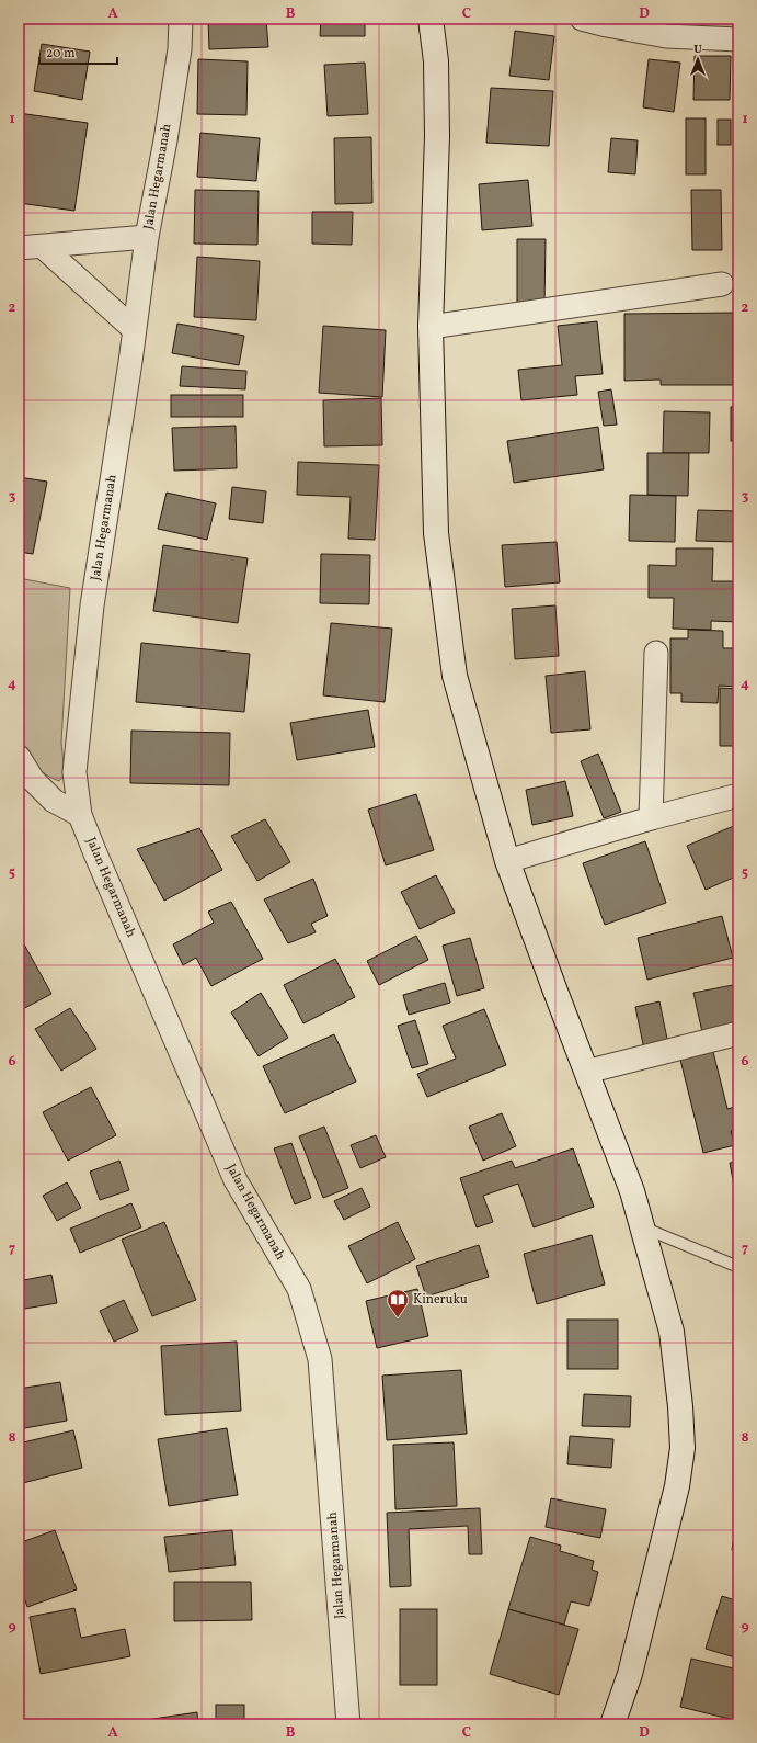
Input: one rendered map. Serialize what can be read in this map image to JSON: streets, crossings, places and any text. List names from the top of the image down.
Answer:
{
  "streets": {
    "street": ["Jalan Hegarmanah"]
  },
  "places": {
    "library": ["Kineruku"]
  },
  "scale_bar": "20 m",
  "north": "top",
  "grid": {
    "columns": [
      "A",
      "B",
      "C",
      "D"
    ],
    "rows": [
      "1",
      "2",
      "3",
      "4",
      "5",
      "6",
      "7",
      "8",
      "9"
    ]
  }
}
